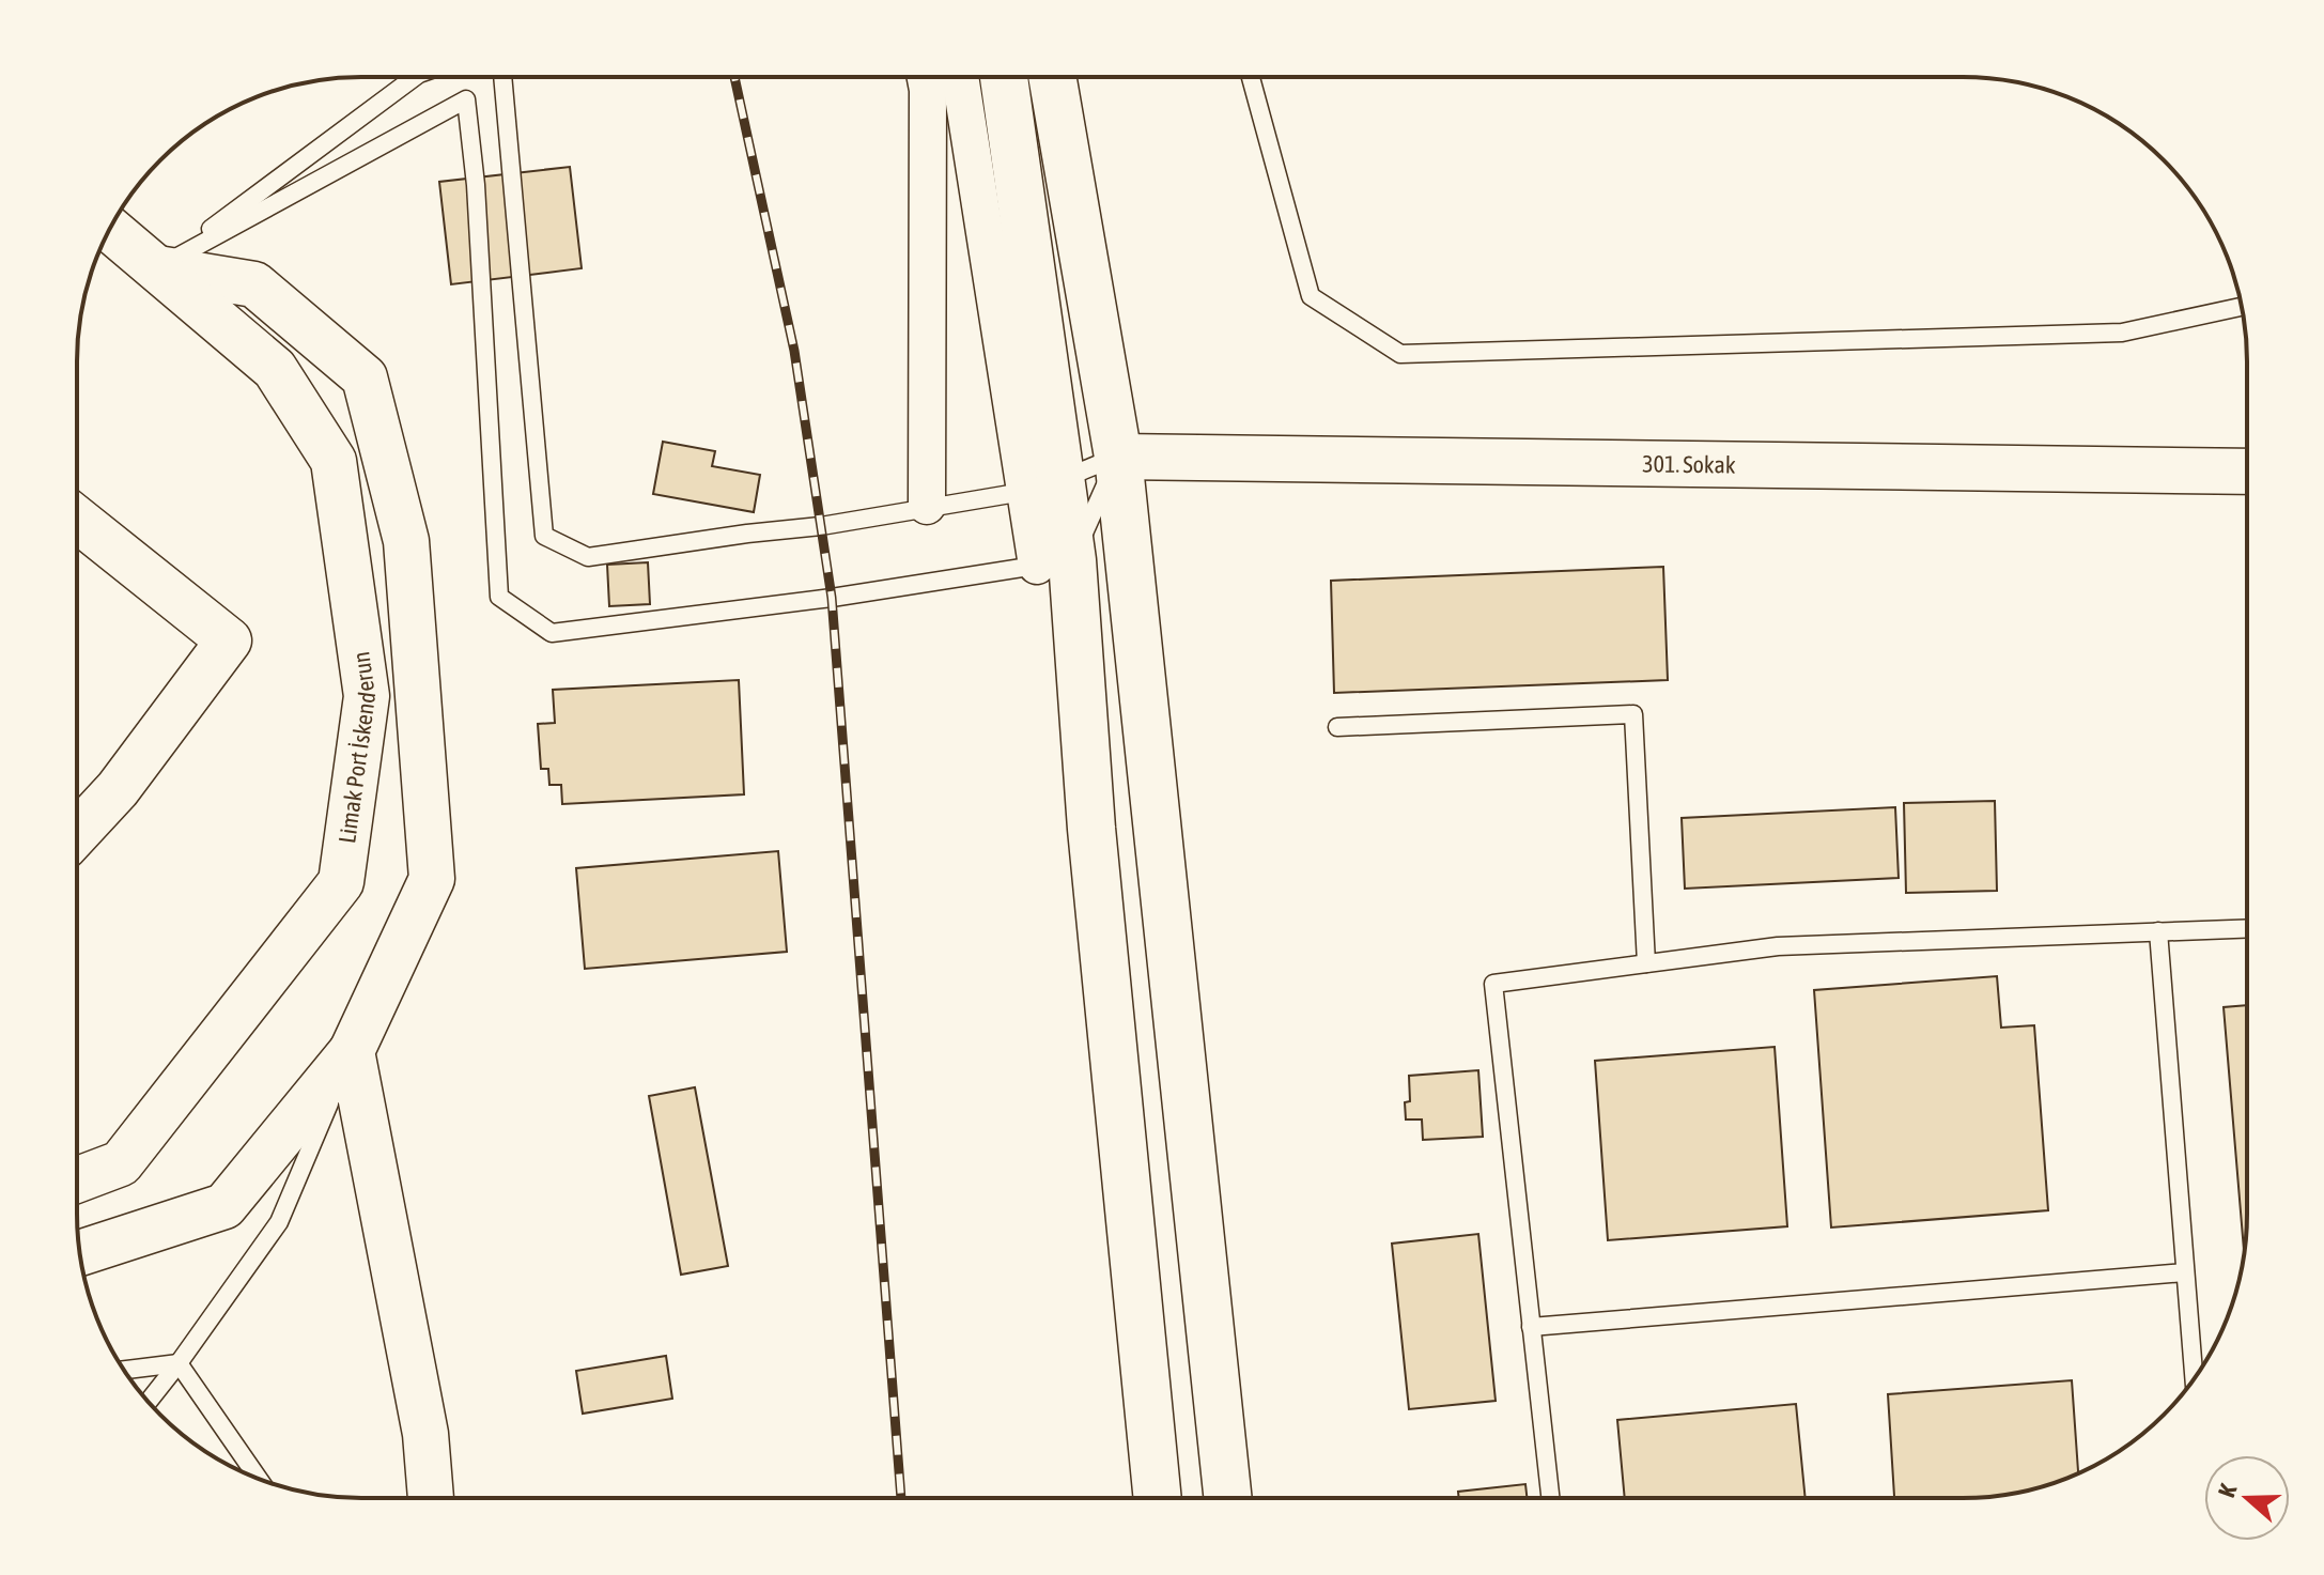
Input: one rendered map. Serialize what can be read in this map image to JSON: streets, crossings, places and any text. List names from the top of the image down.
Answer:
{
  "streets": {
    "street": ["301. Sokak", "Limak Port İskenderun"]
  },
  "north": "left"
}
